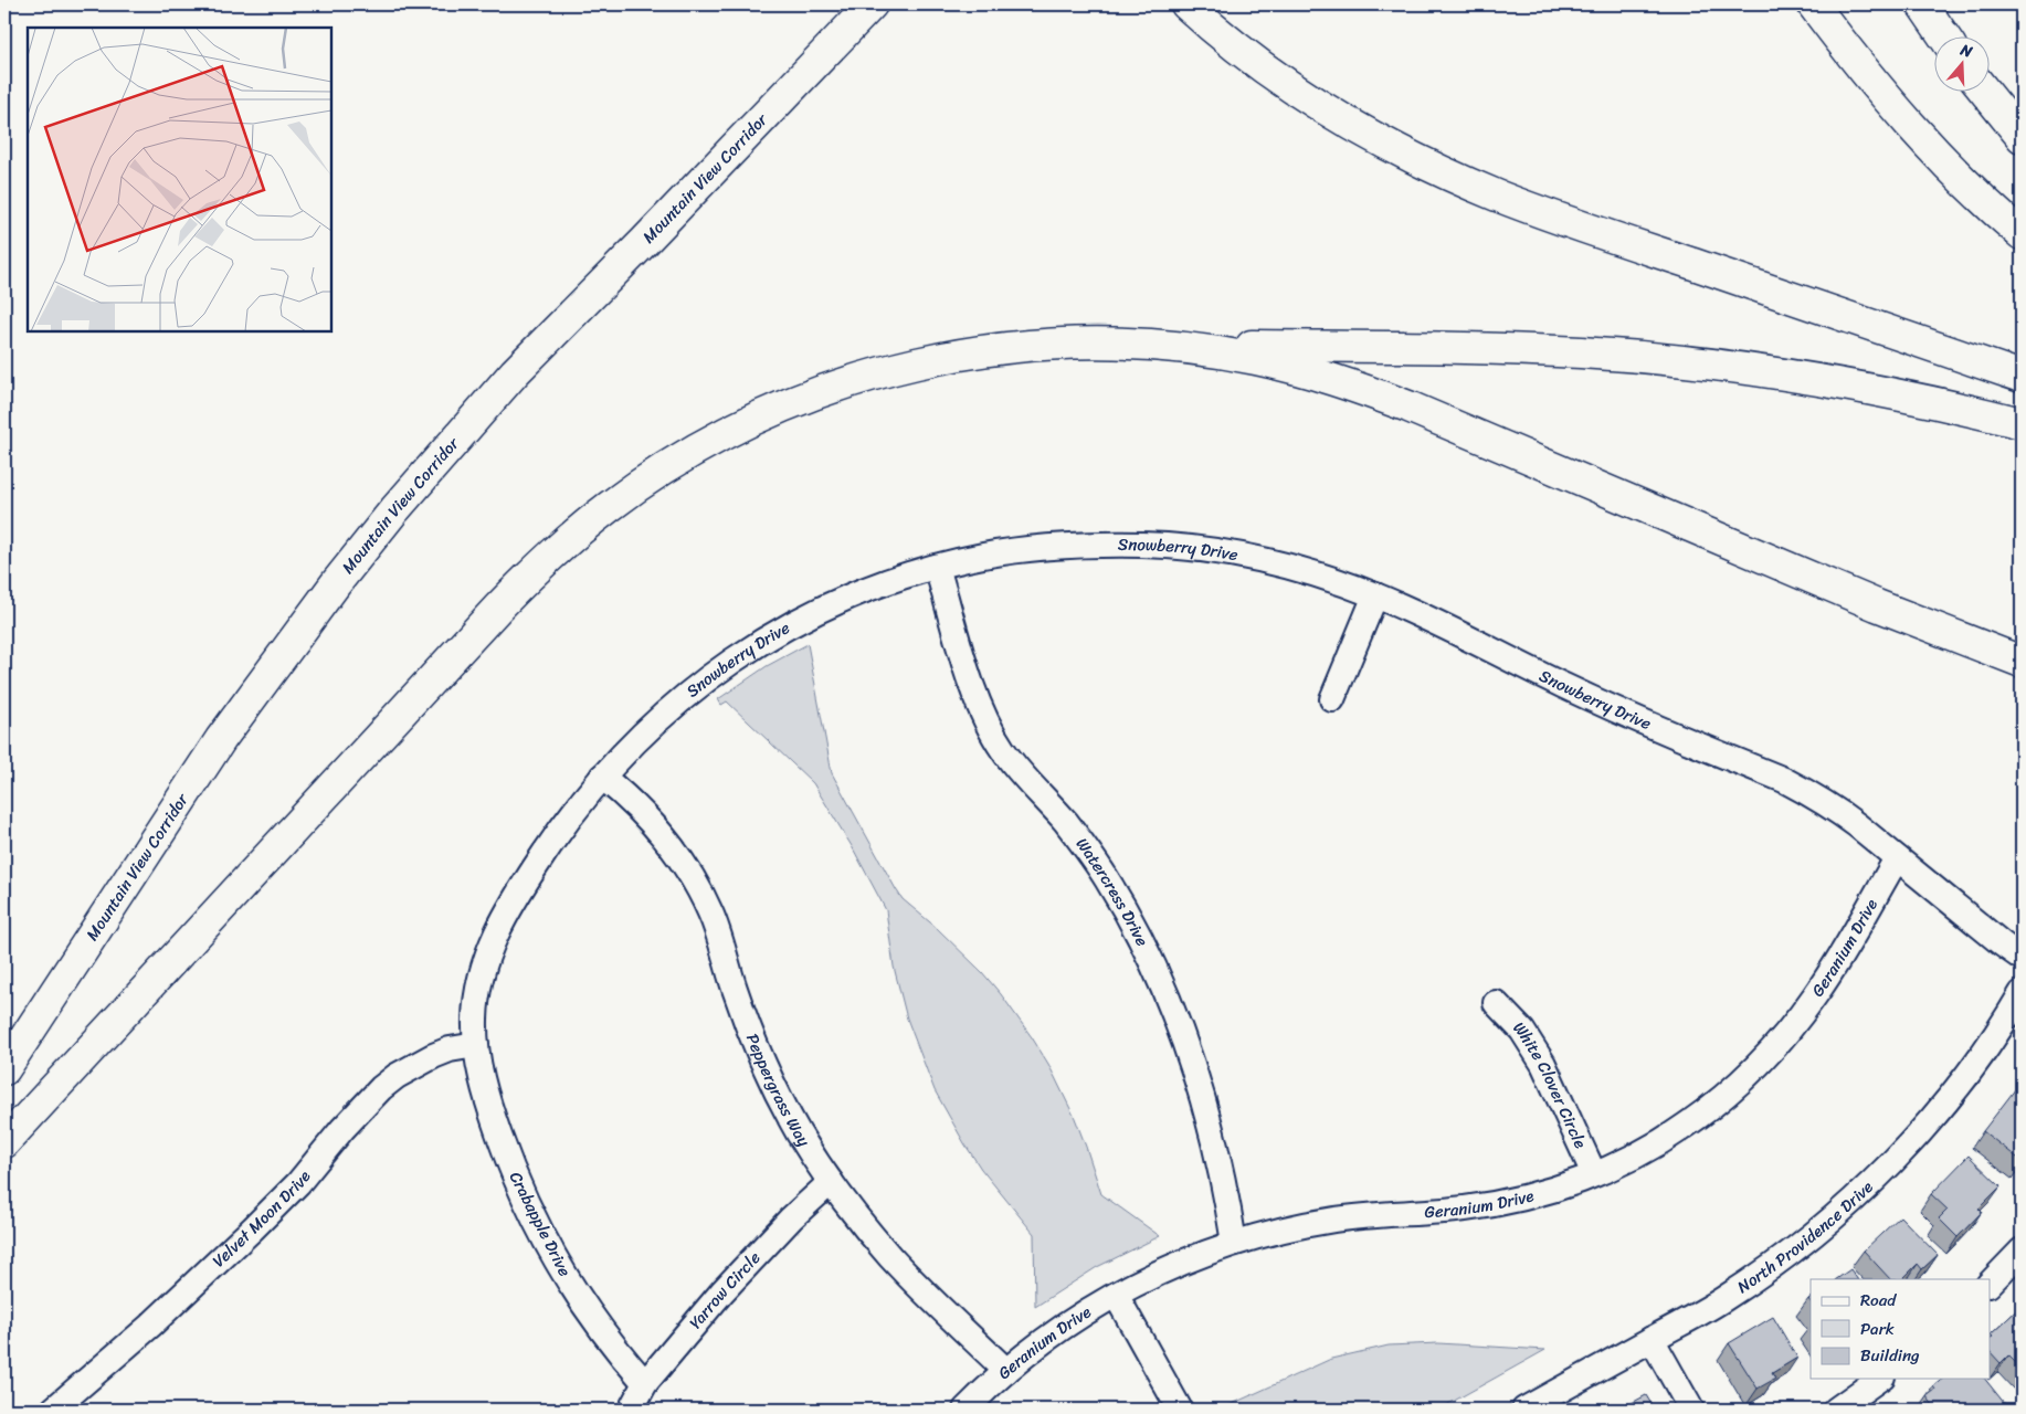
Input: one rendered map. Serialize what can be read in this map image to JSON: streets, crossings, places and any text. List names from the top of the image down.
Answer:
{
  "streets": {
    "highway": ["Mountain View Corridor"],
    "street": [
      "Snowberry Drive",
      "Watercress Drive",
      "Geranium Drive",
      "White Clover Circle",
      "Peppergrass Way",
      "Velvet Moon Drive",
      "Crabapple Drive",
      "North Providence Drive",
      "Yarrow Circle"
    ]
  },
  "crossings": [
    ["Snowberry Drive", "Watercress Drive"],
    ["Snowberry Drive", "Geranium Drive"],
    ["Snowberry Drive", "Peppergrass Way"],
    ["Snowberry Drive", "Velvet Moon Drive"],
    ["Snowberry Drive", "Crabapple Drive"],
    ["Watercress Drive", "Geranium Drive"],
    ["Geranium Drive", "White Clover Circle"],
    ["Geranium Drive", "Peppergrass Way"],
    ["Peppergrass Way", "Yarrow Circle"],
    ["Velvet Moon Drive", "Crabapple Drive"],
    ["Crabapple Drive", "Yarrow Circle"]
  ],
  "legend": ["Road", "Park", "Building"],
  "north": "top"
}
